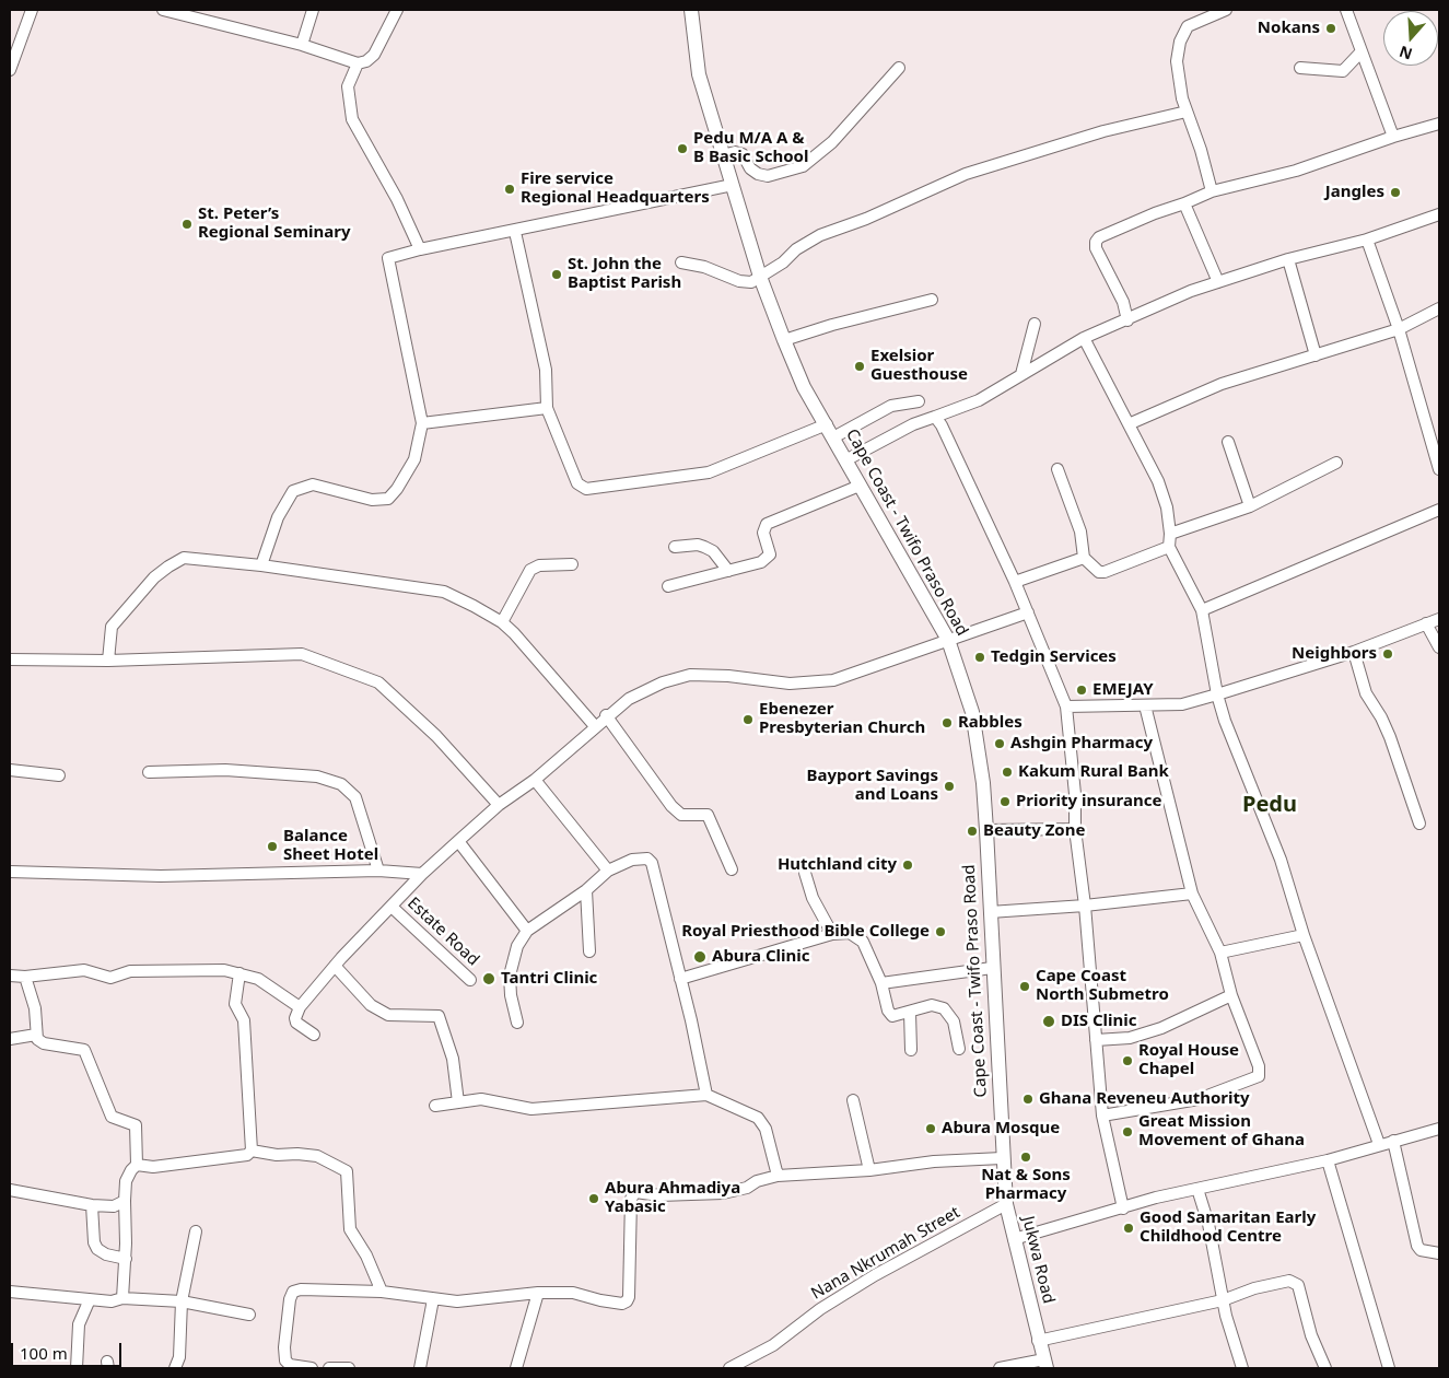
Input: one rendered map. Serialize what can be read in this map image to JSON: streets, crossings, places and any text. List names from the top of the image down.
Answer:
{
  "streets": {
    "main road": ["Cape Coast - Twifo Praso Road", "Jukwa Road"],
    "street": ["Estate Road", "Nana Nkrumah Street"]
  },
  "crossings": [
    ["Cape Coast - Twifo Praso Road", "Jukwa Road"],
    ["Nana Nkrumah Street", "Jukwa Road"]
  ],
  "districts": ["Pedu"],
  "places": [
    "Nokans",
    "Pedu M/A A & B Basic School",
    "Fire service Regional Headquarters",
    "Jangles",
    "St. Peter’s Regional Seminary",
    "St. John the Baptist Parish",
    "Exelsior Guesthouse",
    "Neighbors",
    "Tedgin Services",
    "EMEJAY",
    "Ebenezer Presbyterian Church",
    "Rabbles",
    "Ashgin Pharmacy",
    "Kakum Rural Bank",
    "Bayport Savings and Loans",
    "Priority insurance",
    "Beauty Zone",
    "Balance Sheet Hotel",
    "Hutchland city",
    "Royal Priesthood Bible College",
    "Abura Clinic",
    "Tantri Clinic",
    "Cape Coast North Submetro",
    "DIS Clinic",
    "Royal House Chapel",
    "Ghana Reveneu Authority",
    "Abura Mosque",
    "Great Mission Movement of Ghana",
    "Nat & Sons Pharmacy",
    "Abura Ahmadiya Yabasic",
    "Good Samaritan Early Childhood Centre"
  ],
  "scale_bar": "100 m",
  "north": "bottom"
}
